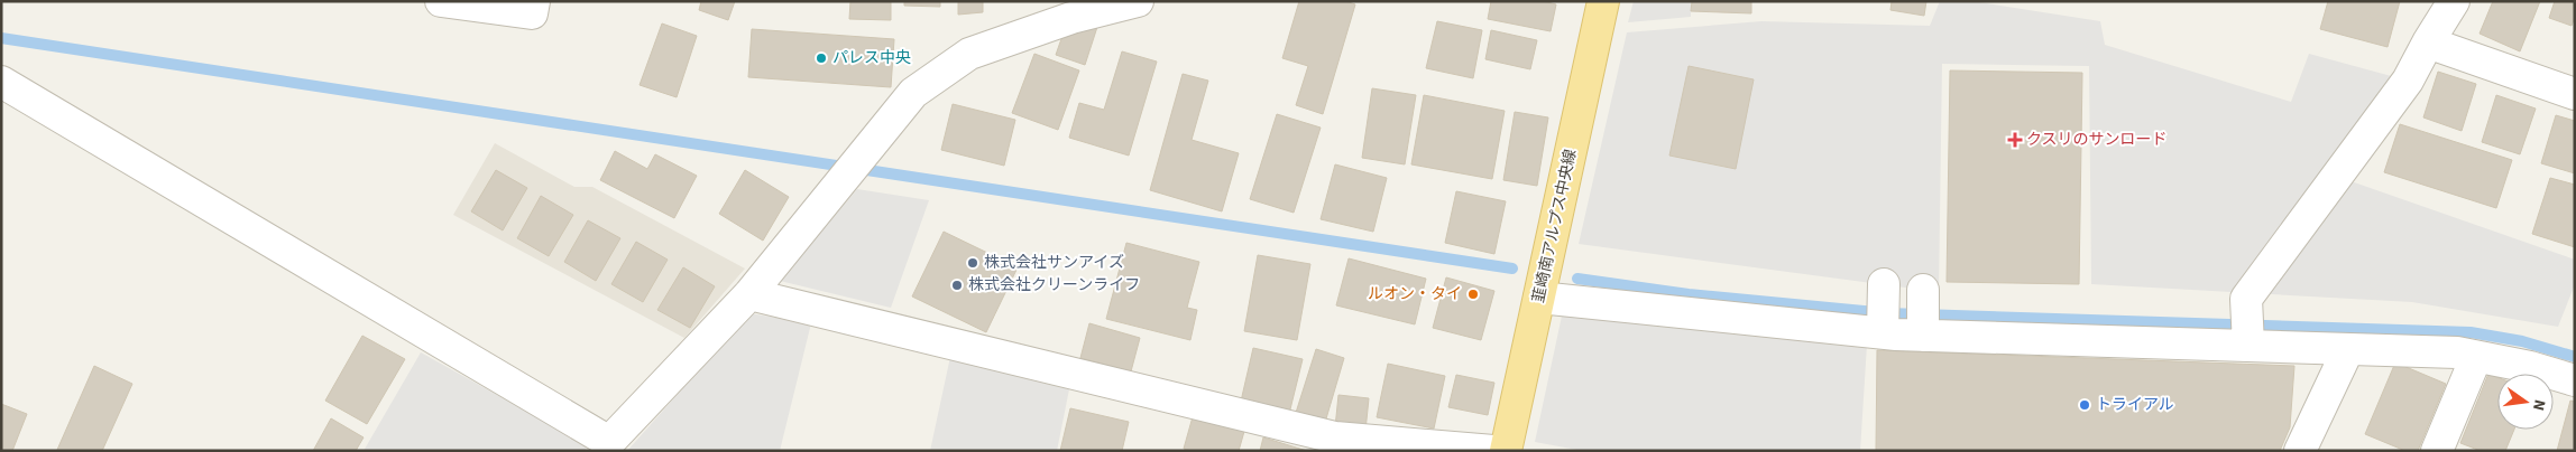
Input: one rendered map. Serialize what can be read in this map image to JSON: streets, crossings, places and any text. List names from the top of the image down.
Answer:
{
  "streets": {
    "main road": ["韮崎南アルプス中央線"]
  },
  "places": {
    "other": [
      "パレス中央",
      "株式会社サンアイズ",
      "株式会社クリーンライフ",
      "ルオン・タイ",
      "トライアル"
    ],
    "health": ["クスリのサンロード"]
  },
  "north": "right"
}
